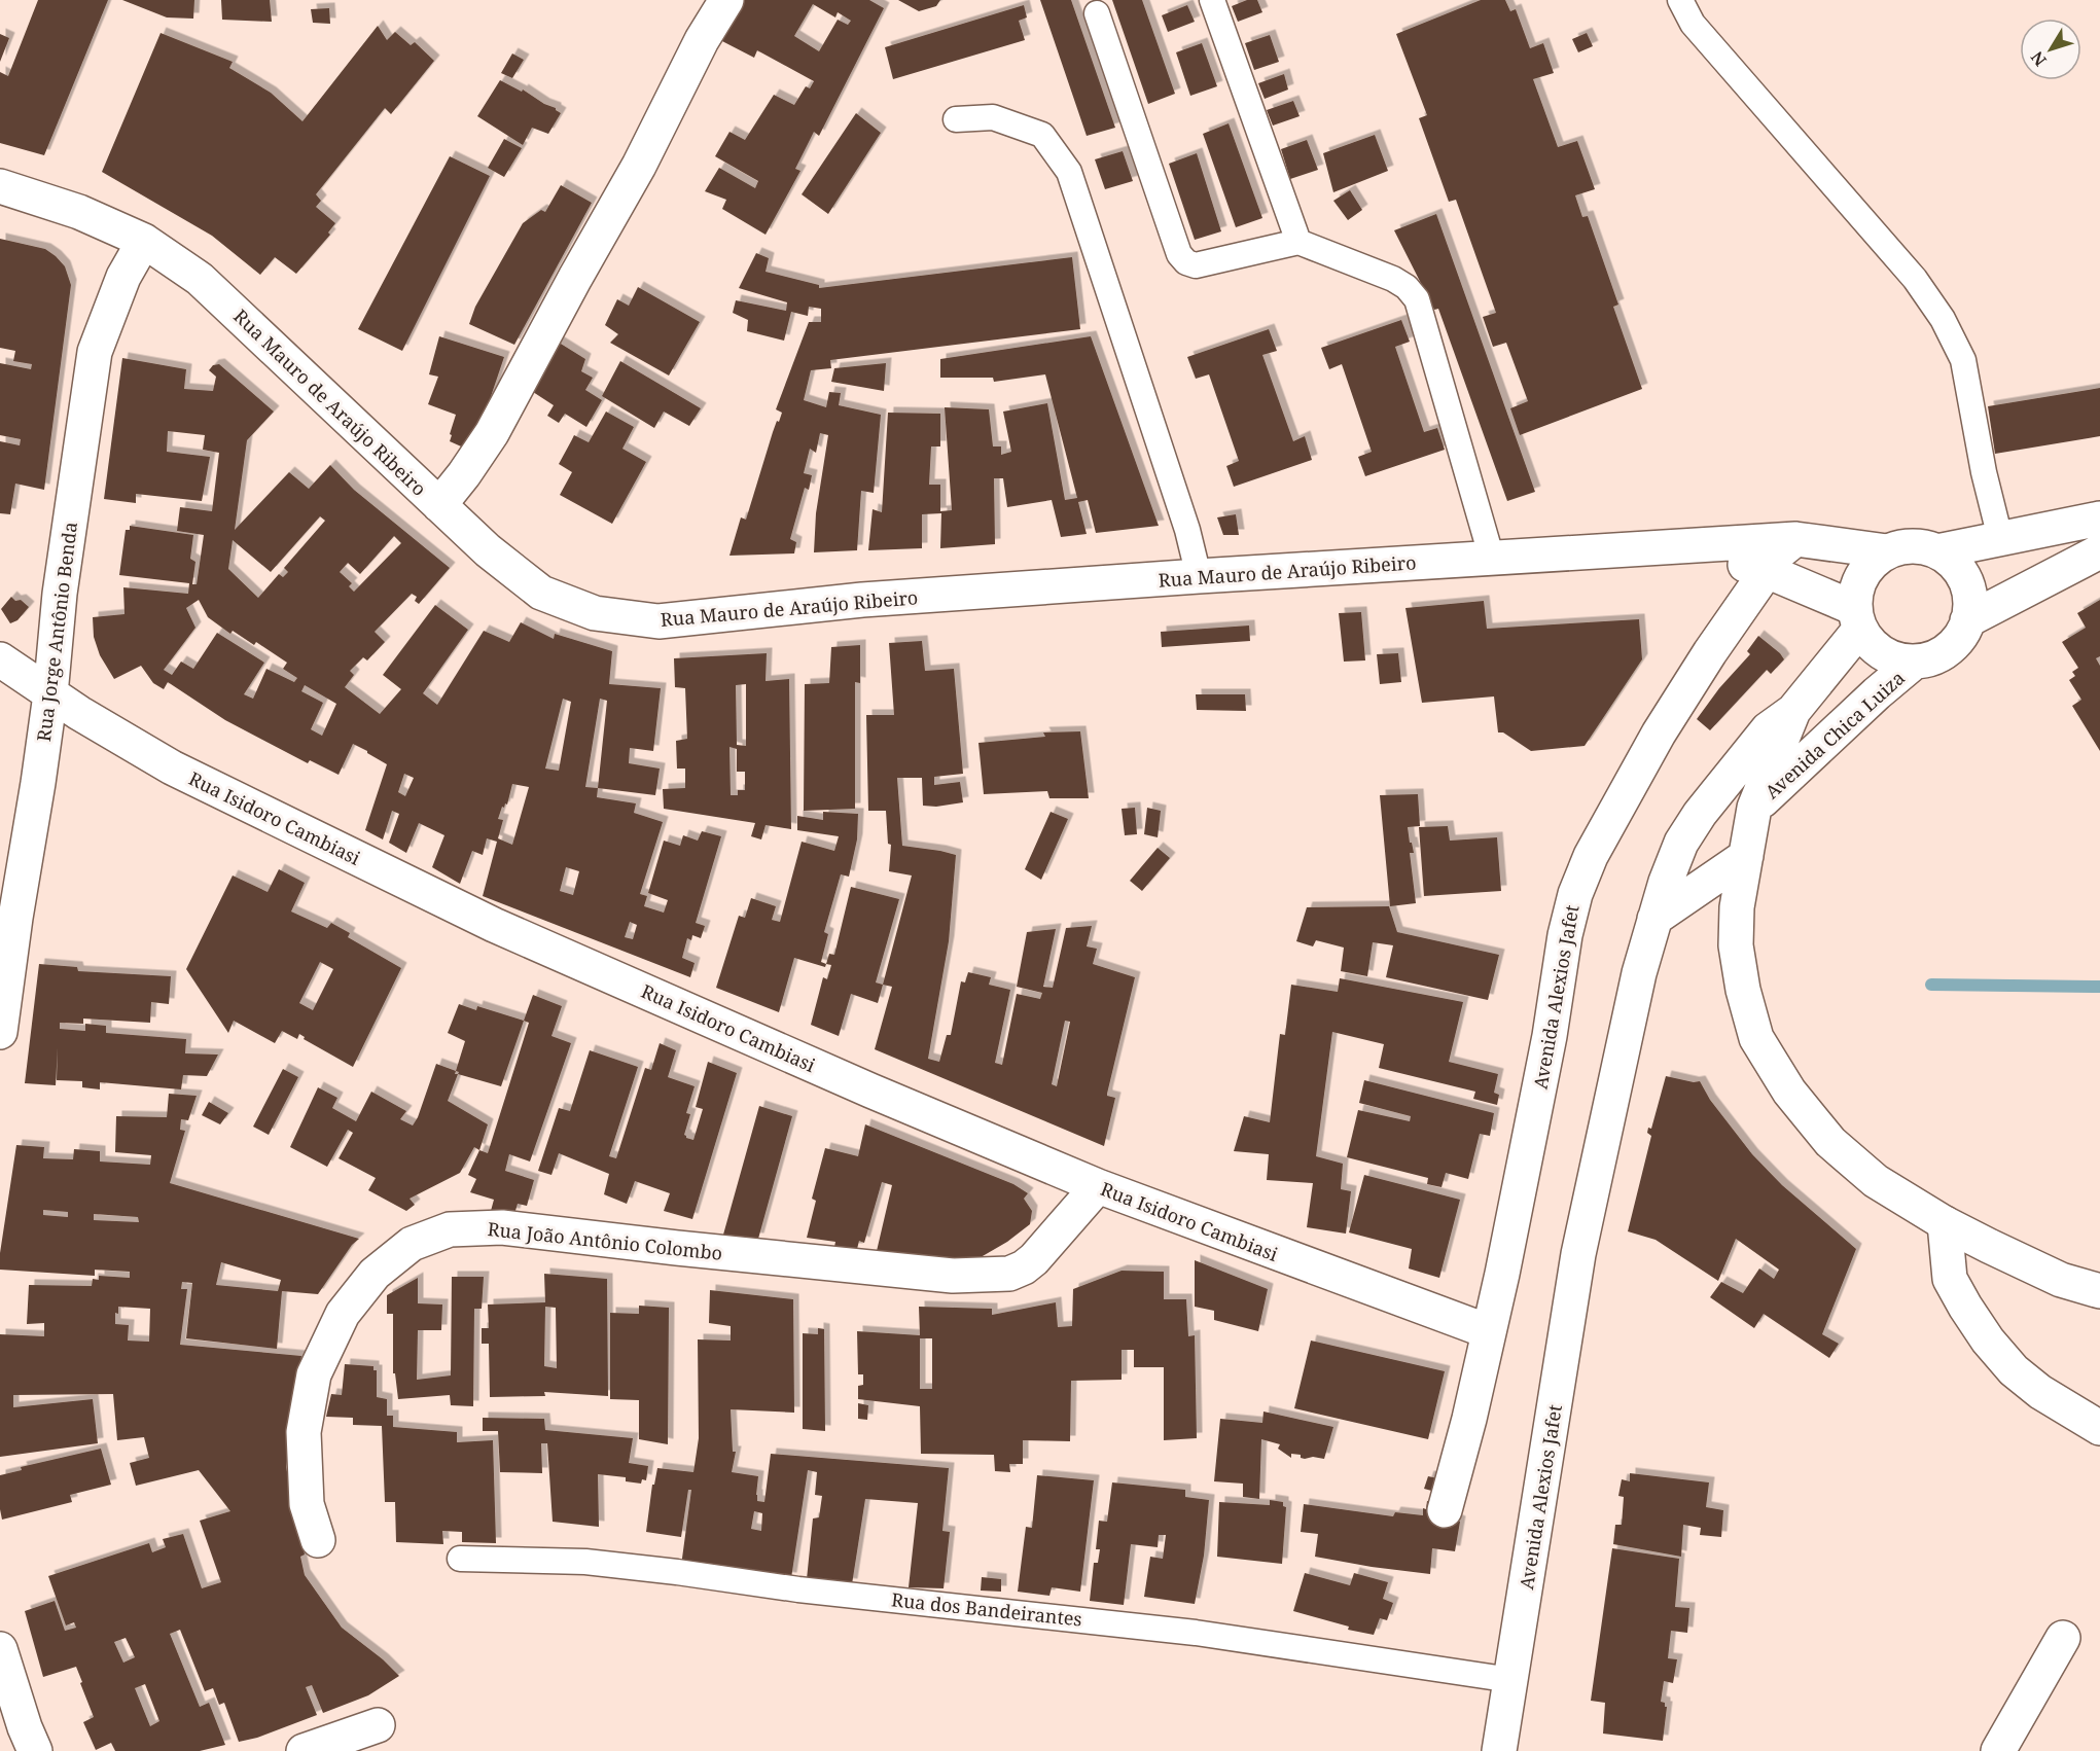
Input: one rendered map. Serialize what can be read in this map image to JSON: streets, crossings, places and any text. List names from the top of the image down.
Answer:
{
  "streets": {
    "street": [
      "Rua Mauro de Araújo Ribeiro",
      "Rua Jorge Antônio Benda",
      "Avenida Chica Luiza",
      "Rua Isidoro Cambiasi",
      "Avenida Alexios Jafet",
      "Rua João Antônio Colombo"
    ],
    "lane": ["Rua dos Bandeirantes"]
  },
  "crossings": [
    ["Rua Mauro de Araújo Ribeiro", "Rua Jorge Antônio Benda"],
    ["Rua Mauro de Araújo Ribeiro", "Avenida Chica Luiza"],
    ["Rua Mauro de Araújo Ribeiro", "Avenida Alexios Jafet"],
    ["Rua Jorge Antônio Benda", "Rua Isidoro Cambiasi"],
    ["Avenida Chica Luiza", "Avenida Alexios Jafet"],
    ["Rua Isidoro Cambiasi", "Avenida Alexios Jafet"],
    ["Rua Isidoro Cambiasi", "Rua João Antônio Colombo"],
    ["Avenida Alexios Jafet", "Rua dos Bandeirantes"]
  ],
  "north": "bottom left"
}
